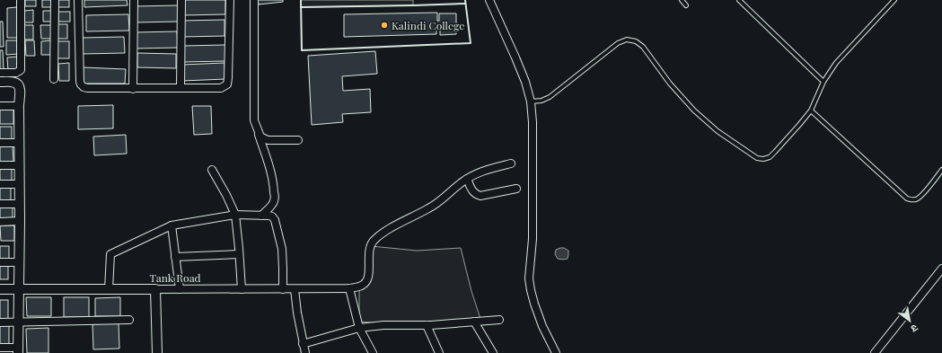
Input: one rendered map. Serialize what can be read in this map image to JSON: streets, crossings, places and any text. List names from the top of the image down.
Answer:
{
  "streets": {
    "street": ["Tank Road"]
  },
  "places": ["Kalindi College"],
  "north": "bottom right"
}
